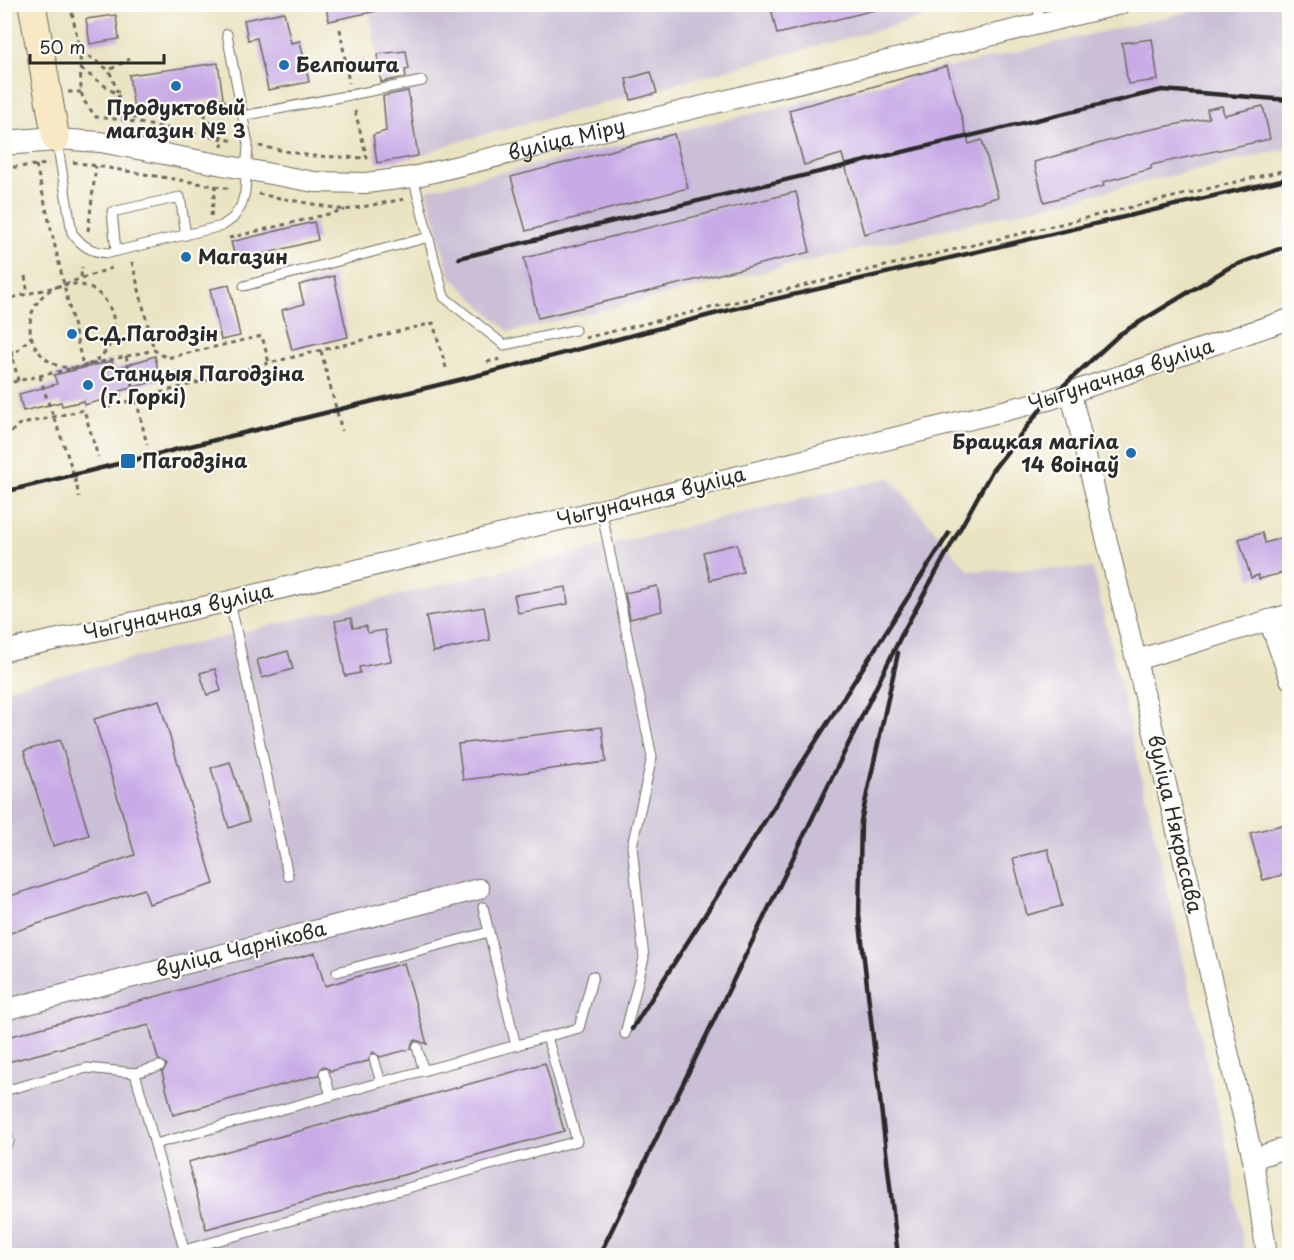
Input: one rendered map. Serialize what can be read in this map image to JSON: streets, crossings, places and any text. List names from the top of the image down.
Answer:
{
  "streets": {
    "street": [
      "вуліца Міру",
      "Чыгуначная вуліца",
      "вуліца Някрасава",
      "вуліца Чарнікова"
    ]
  },
  "crossings": [
    ["Чыгуначная вуліца", "вуліца Някрасава"]
  ],
  "places": {
    "other": [
      "Белпошта",
      "Продуктовый магазин № 3",
      "Магазин",
      "С.Д.Пагодзін",
      "Станцыя Пагодзіна (г. Горкі)",
      "Брацкая магіла 14 воінаў"
    ],
    "transit": ["Пагодзіна"]
  },
  "scale_bar": "50 m"
}
